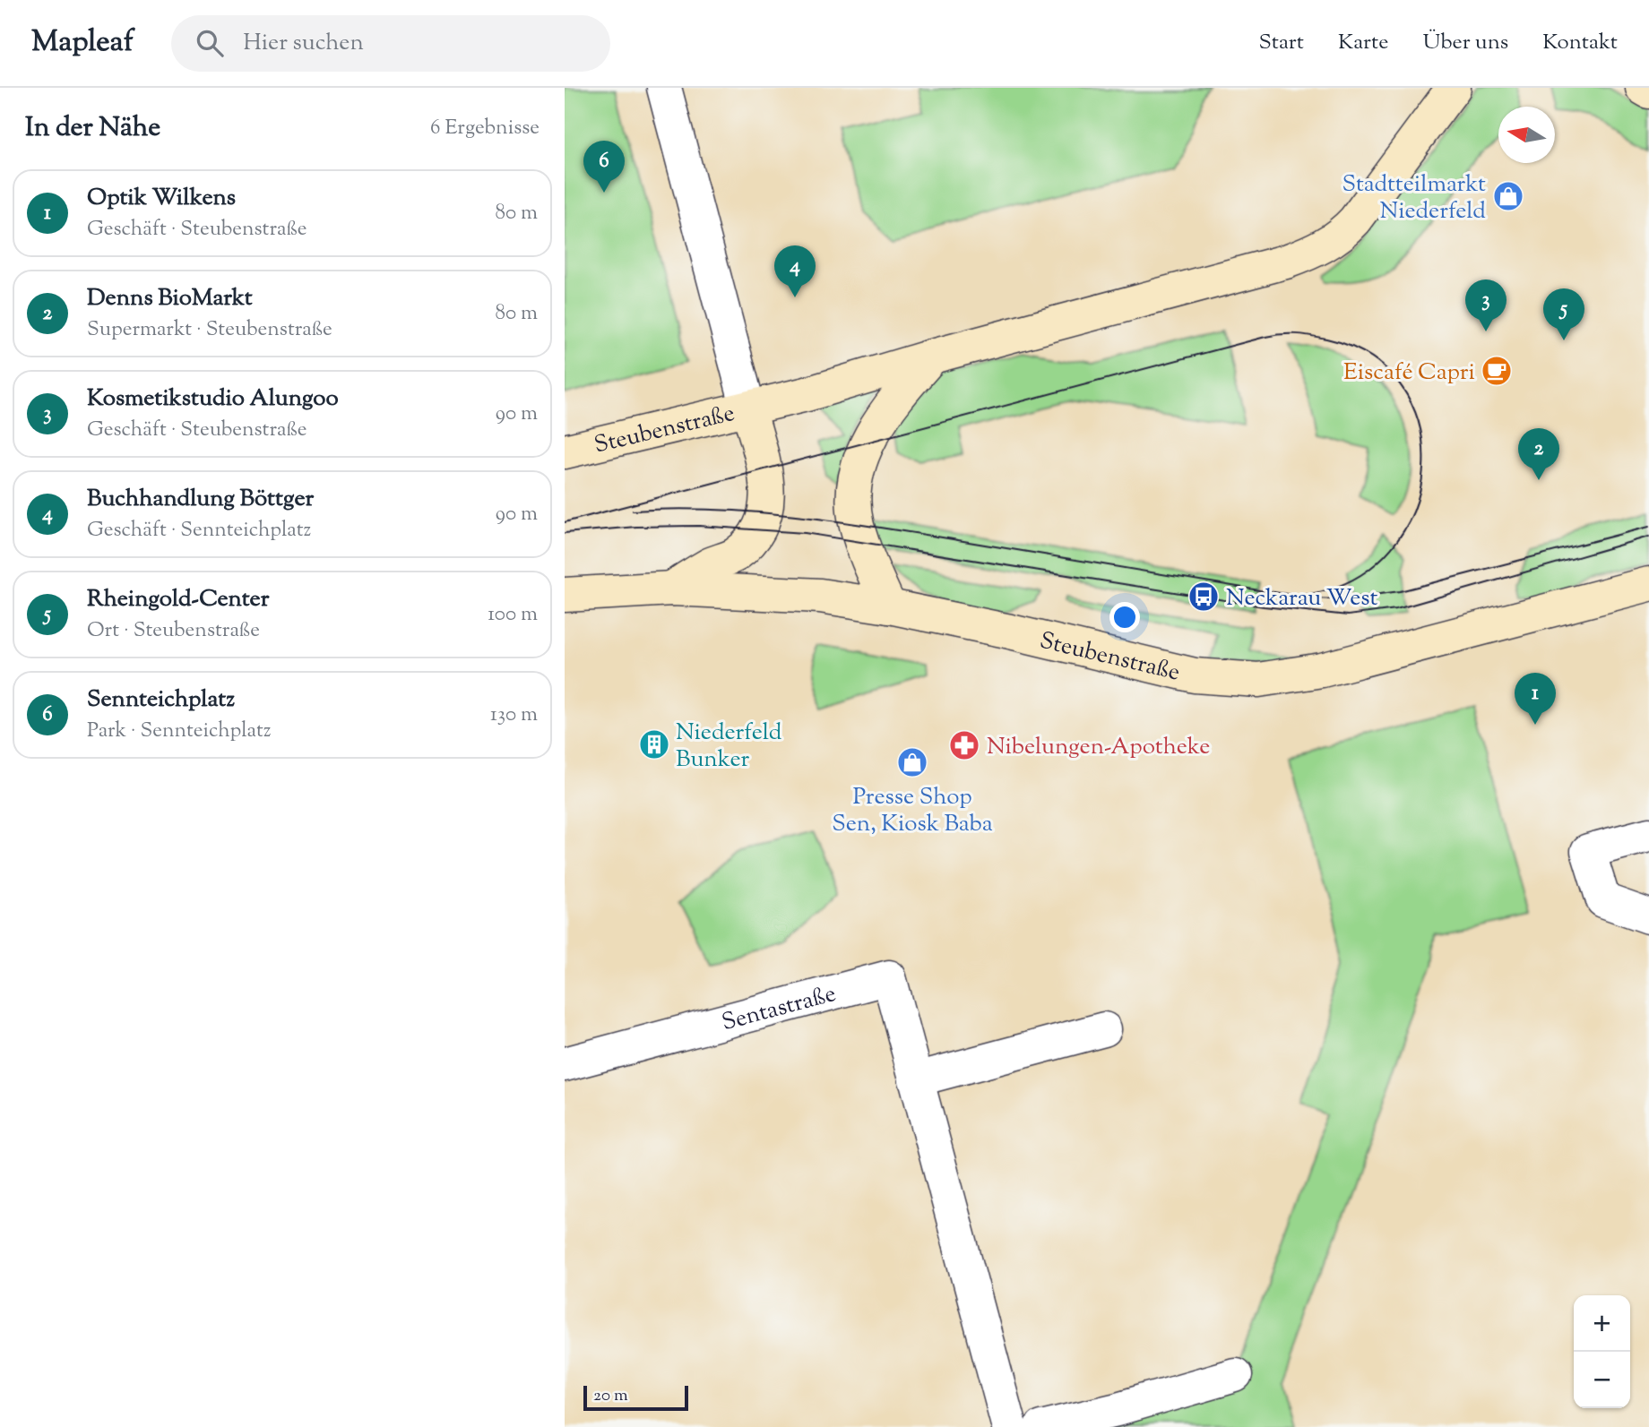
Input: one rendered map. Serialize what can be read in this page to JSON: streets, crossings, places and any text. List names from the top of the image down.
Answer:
{
  "streets": {
    "street": ["Steubenstraße", "Sentastraße"]
  },
  "places": {
    "shop": ["Stadtteilmarkt Niederfeld", "Presse Shop Sen, Kiosk Baba"],
    "cafe": ["Eiscafé Capri"],
    "bus stop": ["Neckarau West"],
    "building": ["Niederfeld Bunker"],
    "pharmacy": ["Nibelungen-Apotheke"]
  },
  "scale_bar": "20 m",
  "north": "left",
  "page": {
    "header": "Mapleaf",
    "search": "Hier suchen",
    "nav": [
      "Start",
      "Karte",
      "Über uns",
      "Kontakt"
    ],
    "heading": ["In der Nähe", "6 Ergebnisse"],
    "pins": [
      "6",
      "4",
      "3",
      "5",
      "2",
      "1"
    ],
    "list": [
      {
        "mark": "1",
        "name": "Optik Wilkens",
        "note": "Geschäft · Steubenstraße",
        "value": "80 m"
      },
      {
        "mark": "2",
        "name": "Denns BioMarkt",
        "note": "Supermarkt · Steubenstraße",
        "value": "80 m"
      },
      {
        "mark": "3",
        "name": "Kosmetikstudio Alungoo",
        "note": "Geschäft · Steubenstraße",
        "value": "90 m"
      },
      {
        "mark": "4",
        "name": "Buchhandlung Böttger",
        "note": "Geschäft · Sennteichplatz",
        "value": "90 m"
      },
      {
        "mark": "5",
        "name": "Rheingold-Center",
        "note": "Ort · Steubenstraße",
        "value": "100 m"
      },
      {
        "mark": "6",
        "name": "Sennteichplatz",
        "note": "Park · Sennteichplatz",
        "value": "130 m"
      }
    ],
    "map_buttons": ["+", "−"],
    "scale": "20 m"
  }
}
